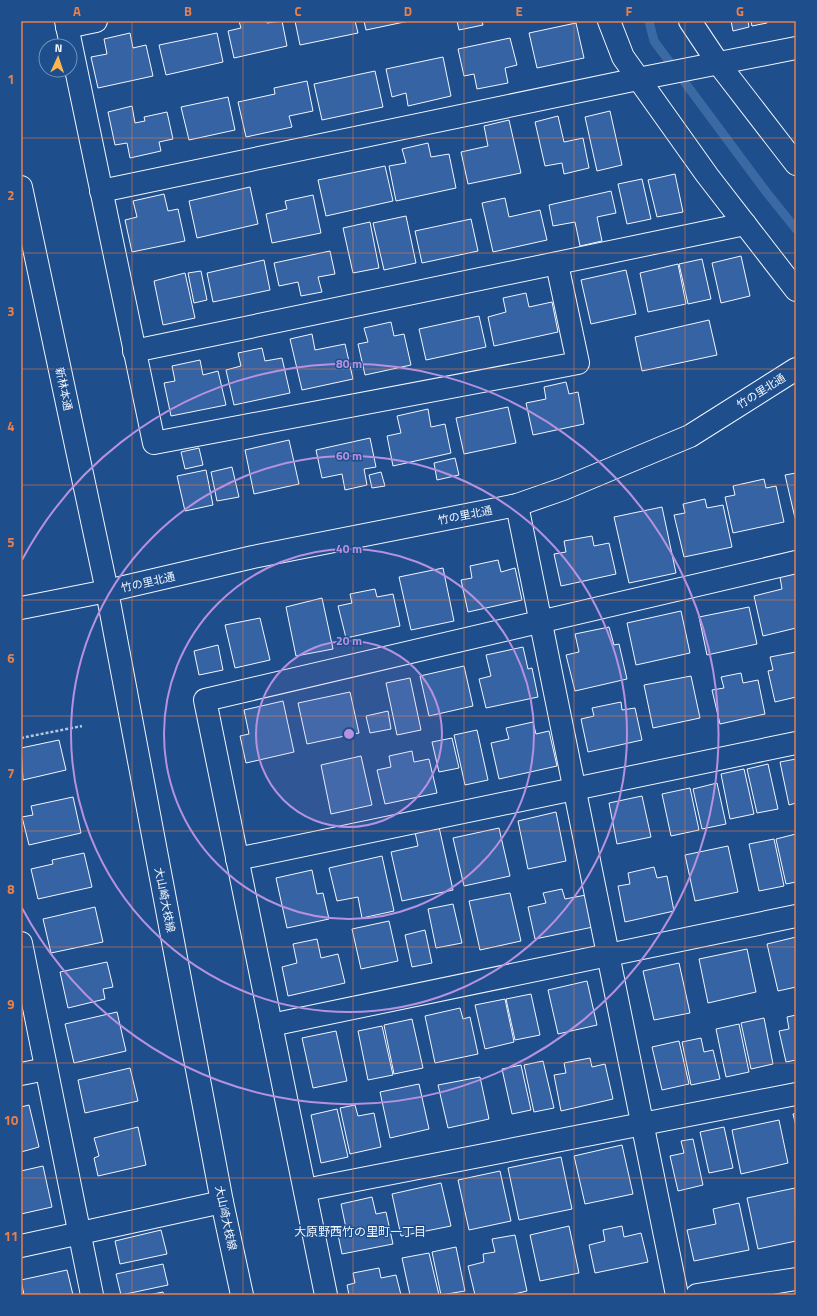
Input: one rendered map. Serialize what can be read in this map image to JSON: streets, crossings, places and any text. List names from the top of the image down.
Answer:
{
  "streets": {
    "street": ["新林本通", "竹の里北通", "大山崎大枝線"]
  },
  "crossings": [
    ["新林本通", "竹の里北通"],
    ["新林本通", "大山崎大枝線"],
    ["竹の里北通", "大山崎大枝線"]
  ],
  "districts": ["大原野西竹の里町一丁目"],
  "north": "top",
  "grid": {
    "columns": [
      "A",
      "B",
      "C",
      "D",
      "E",
      "F",
      "G"
    ],
    "rows": [
      "1",
      "2",
      "3",
      "4",
      "5",
      "6",
      "7",
      "8",
      "9",
      "10",
      "11"
    ]
  },
  "rings": [
    "80 m",
    "60 m",
    "40 m",
    "20 m"
  ]
}
